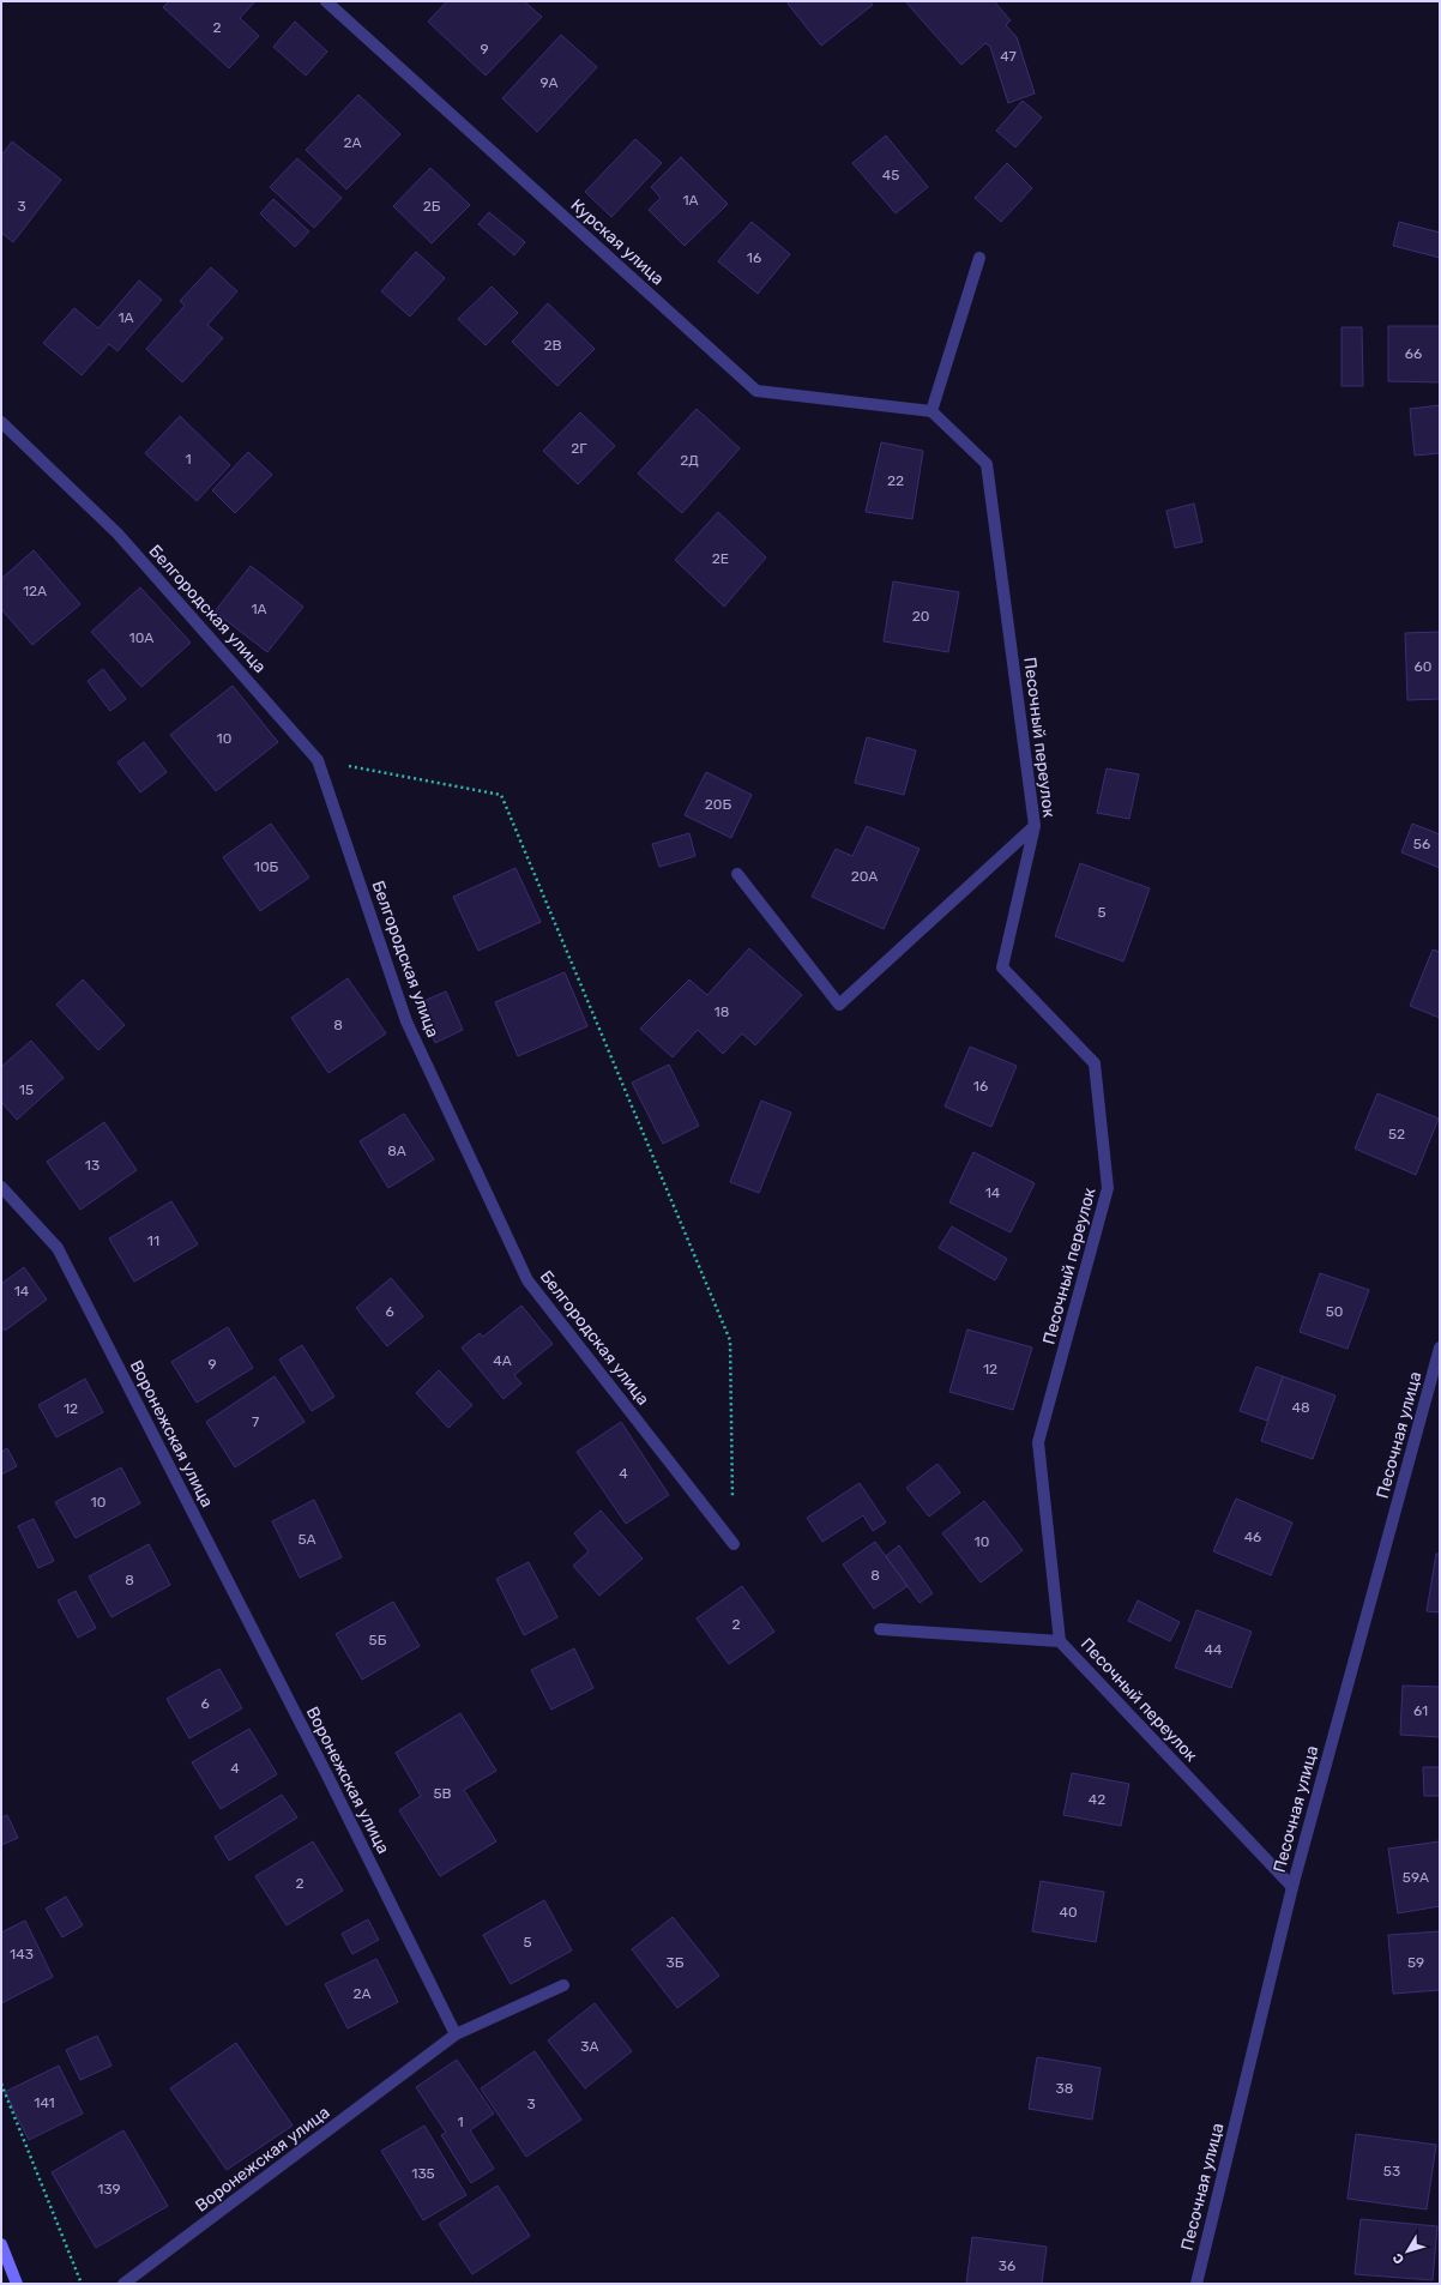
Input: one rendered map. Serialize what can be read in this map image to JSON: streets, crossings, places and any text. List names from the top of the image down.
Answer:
{
  "streets": {
    "street": [
      "Курская улица",
      "Белгородская улица",
      "Песочный переулок",
      "Воронежская улица",
      "Песочная улица"
    ]
  },
  "crossings": [
    ["Курская улица", "Песочный переулок"],
    ["Песочный переулок", "Песочная улица"]
  ],
  "house_numbers": [
    "2",
    "9",
    "47",
    "9А",
    "2А",
    "45",
    "1А",
    "3",
    "2Б",
    "16",
    "1А",
    "2В",
    "66",
    "2Г",
    "1",
    "2Д",
    "22",
    "2Е",
    "12А",
    "1А",
    "20",
    "10А",
    "60",
    "10",
    "20Б",
    "56",
    "10Б",
    "20А",
    "5",
    "18",
    "8",
    "16",
    "15",
    "52",
    "8А",
    "13",
    "14",
    "11",
    "14",
    "6",
    "50",
    "4А",
    "9",
    "12",
    "48",
    "12",
    "7",
    "4",
    "10",
    "46",
    "5А",
    "10",
    "8",
    "8",
    "2",
    "5Б",
    "44",
    "6",
    "61",
    "4",
    "5В",
    "42",
    "59А",
    "2",
    "40",
    "5",
    "143",
    "3Б",
    "59",
    "2А",
    "3А",
    "38",
    "141",
    "3",
    "1",
    "53",
    "135",
    "139",
    "36"
  ],
  "north": "bottom left"
}
